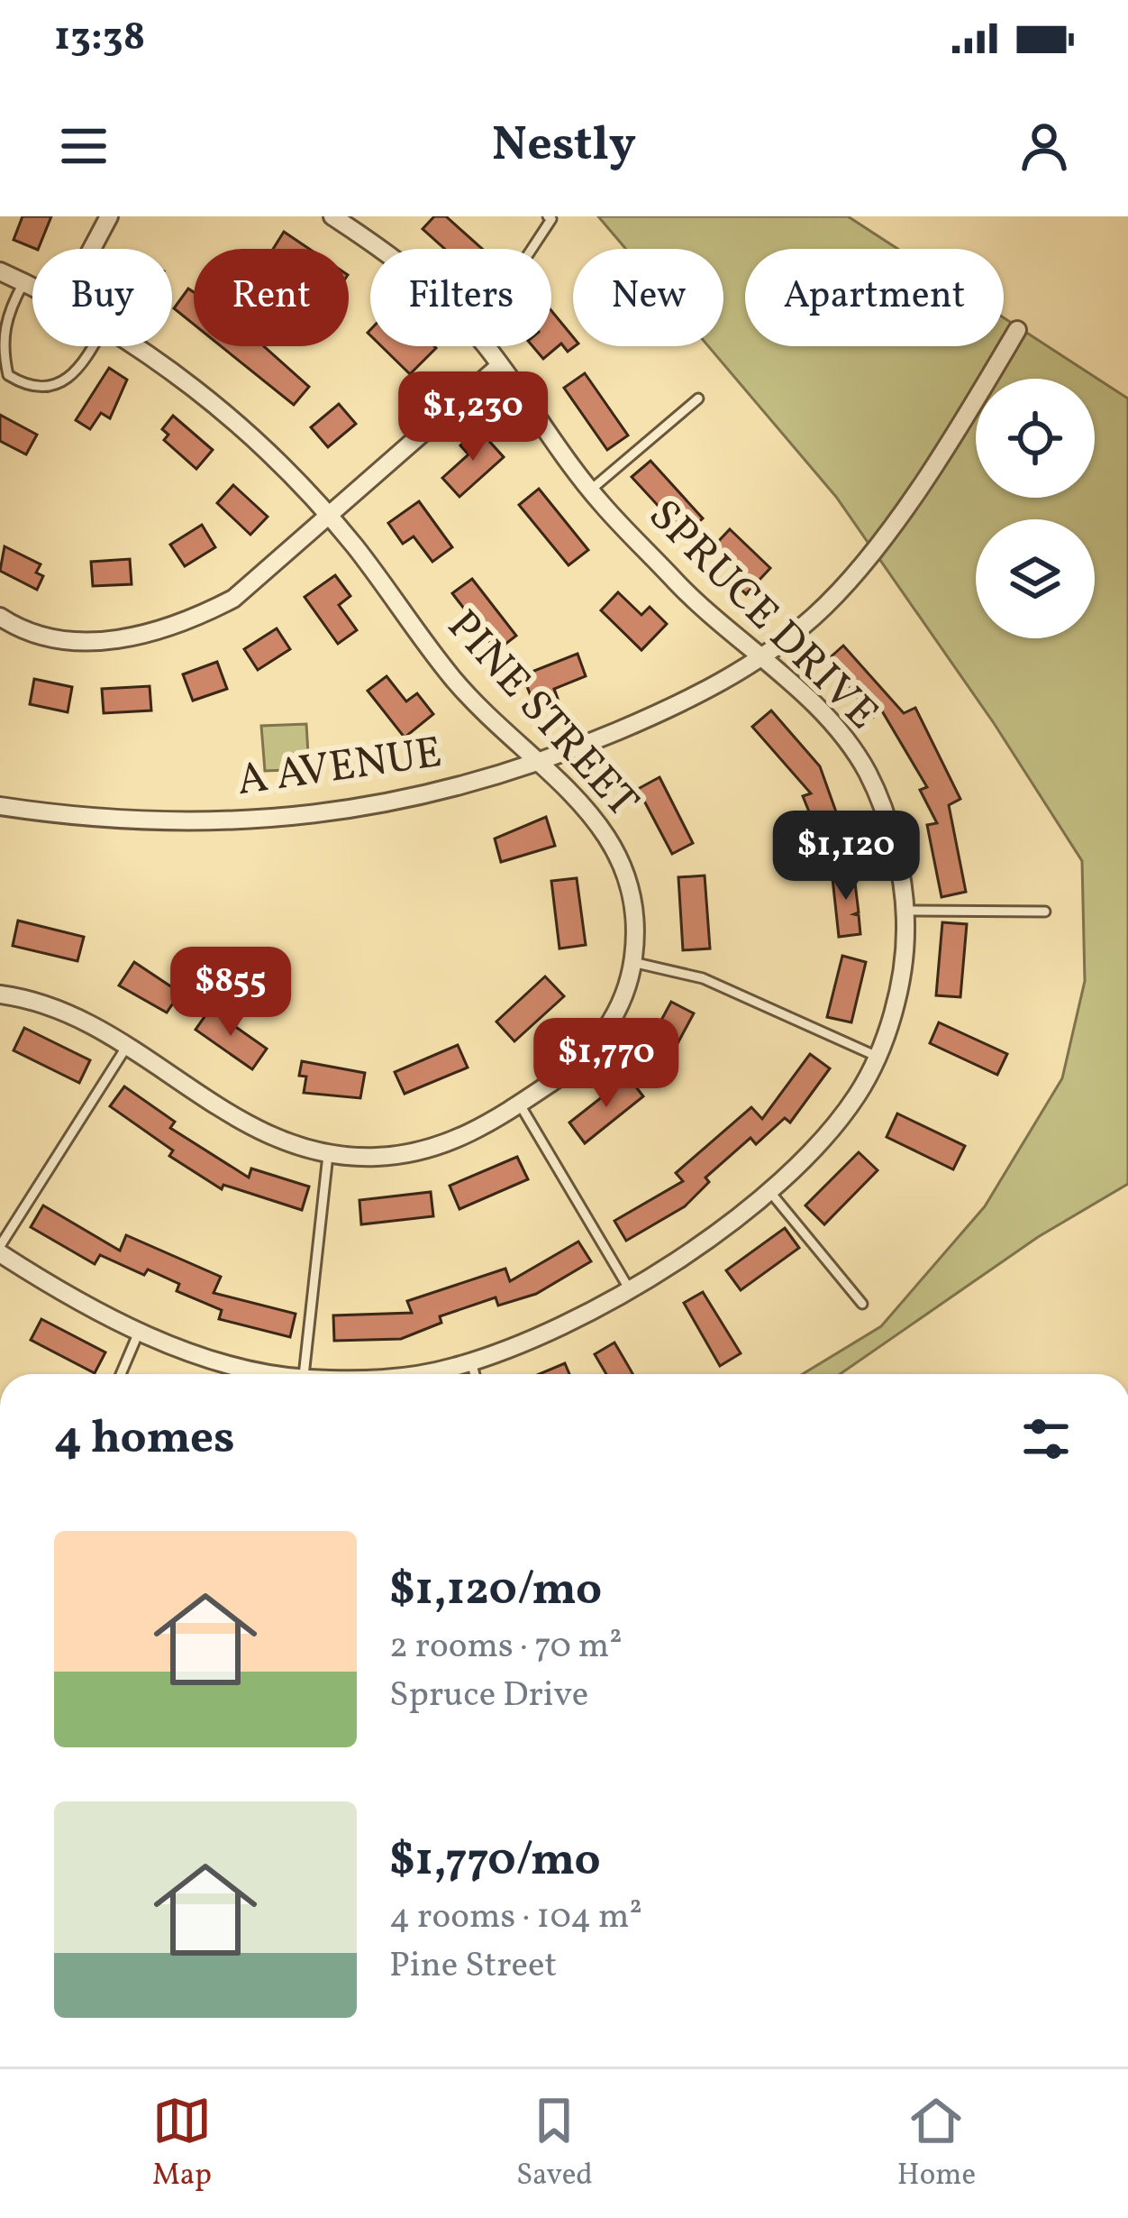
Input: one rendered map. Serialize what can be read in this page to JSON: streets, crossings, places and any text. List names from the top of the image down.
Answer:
{
  "streets": {
    "street": ["SPRUCE DRIVE", "PINE STREET", "A AVENUE"]
  },
  "crossings": [
    ["SPRUCE DRIVE", "A AVENUE"],
    ["PINE STREET", "A AVENUE"]
  ],
  "page": {
    "status": "13:38",
    "header": "Nestly",
    "chip": [
      "Buy",
      "Rent",
      "Filters",
      "New",
      "Apartment"
    ],
    "price": [
      "$1,230",
      "$1,120",
      "$855",
      "$1,770"
    ],
    "heading": "4 homes",
    "list": [
      {
        "name": "$1,120/mo",
        "note": "2 rooms · 70 m² · Spruce Drive"
      },
      {
        "name": "$1,770/mo",
        "note": "4 rooms · 104 m² · Pine Street"
      }
    ],
    "tabs": ["Map", "Saved", "Home"]
  }
}
